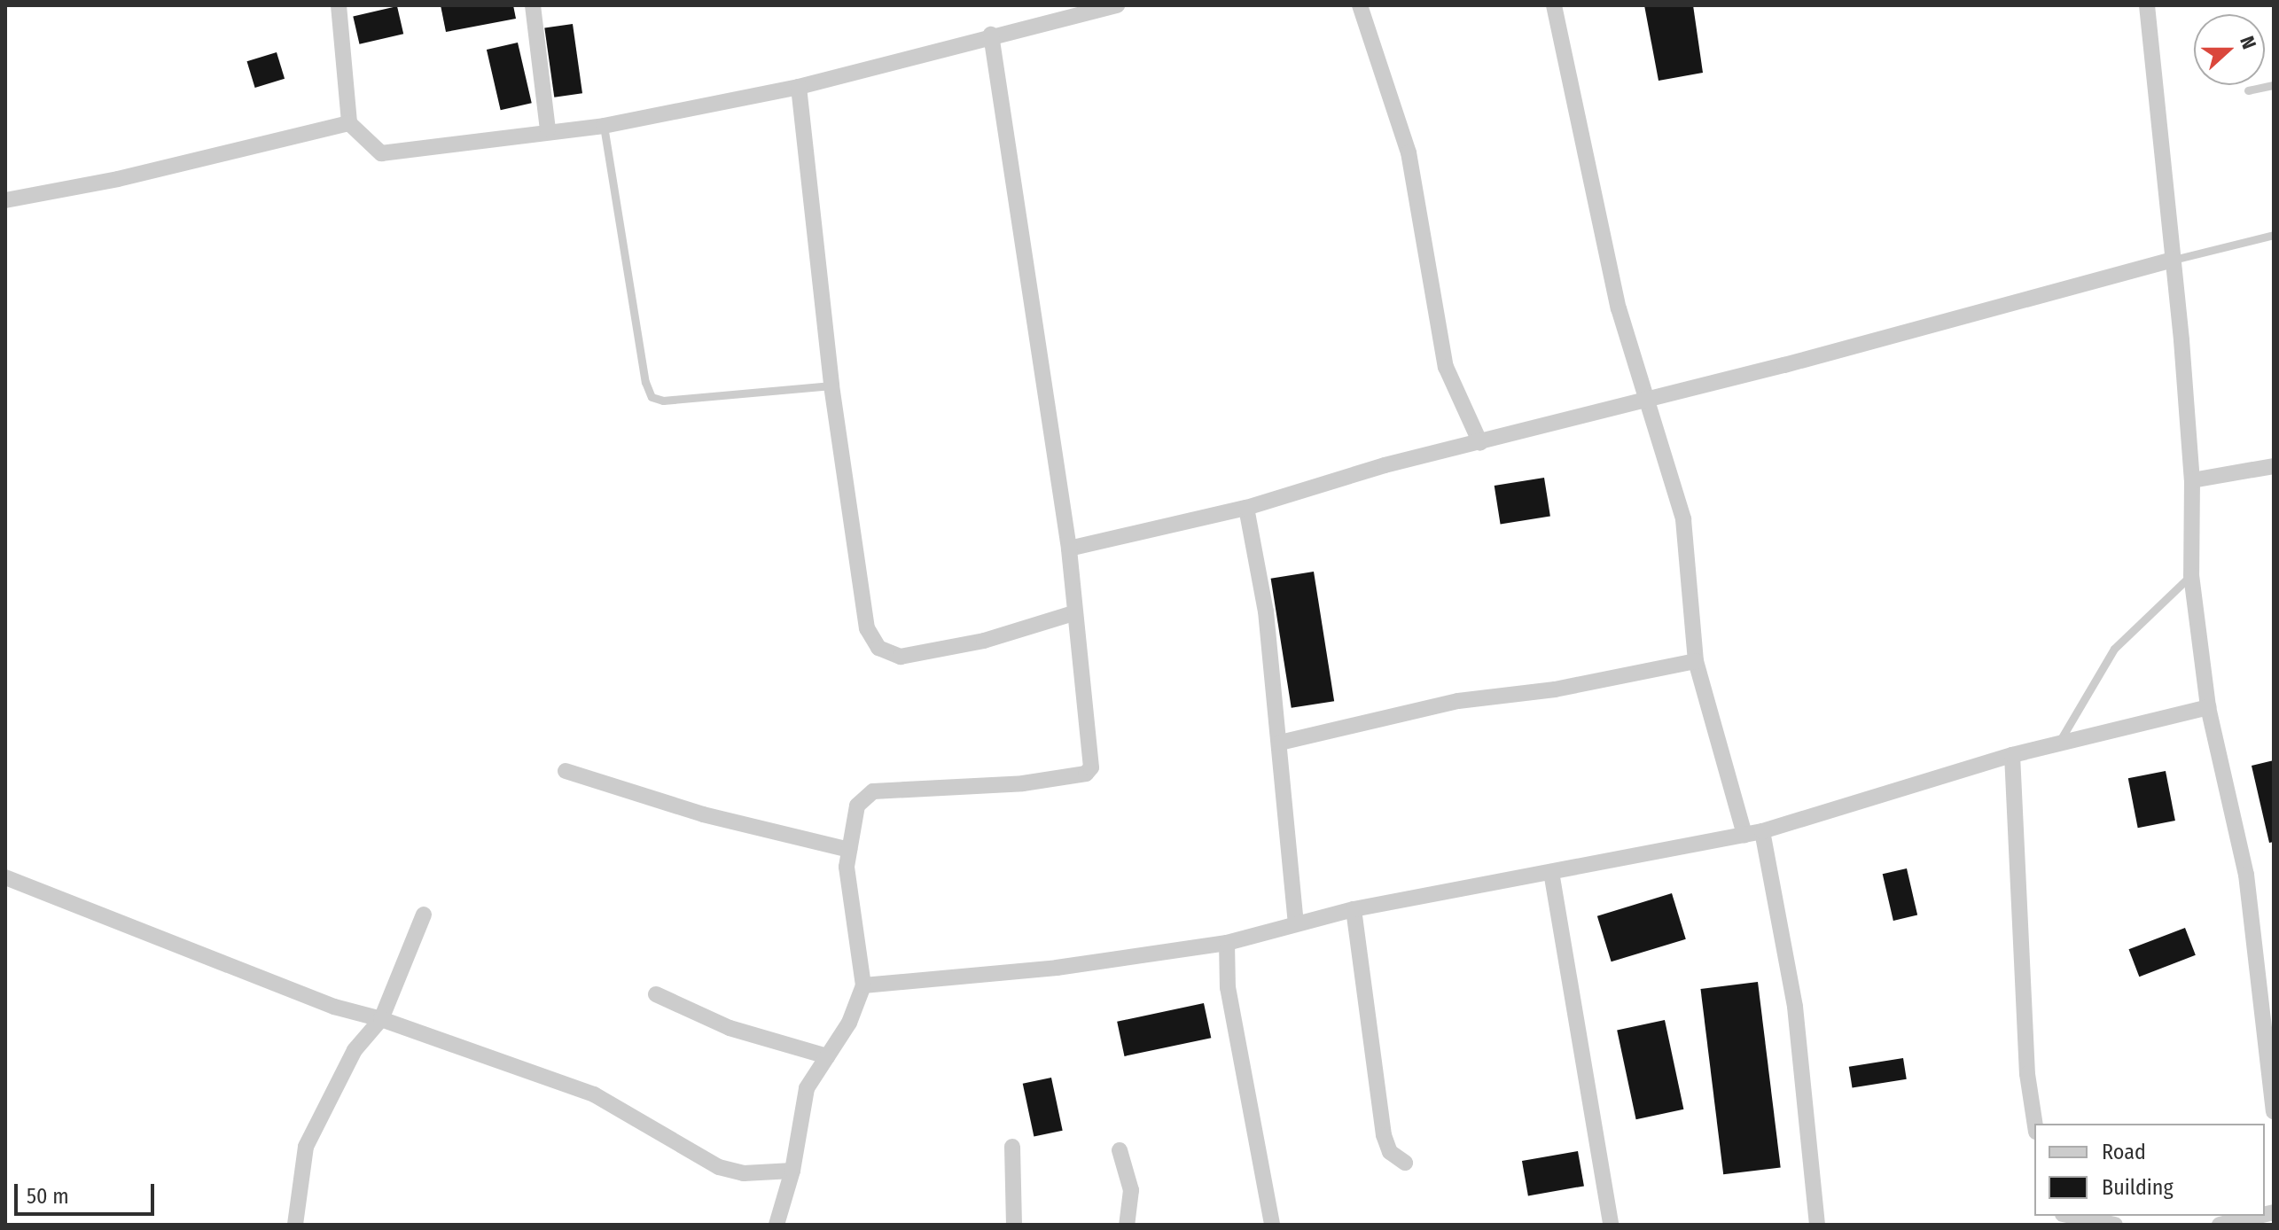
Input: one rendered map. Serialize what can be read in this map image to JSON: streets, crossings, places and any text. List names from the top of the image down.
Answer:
{
  "legend": ["Road", "Building"],
  "scale_bar": "50 m",
  "north": "right"
}
